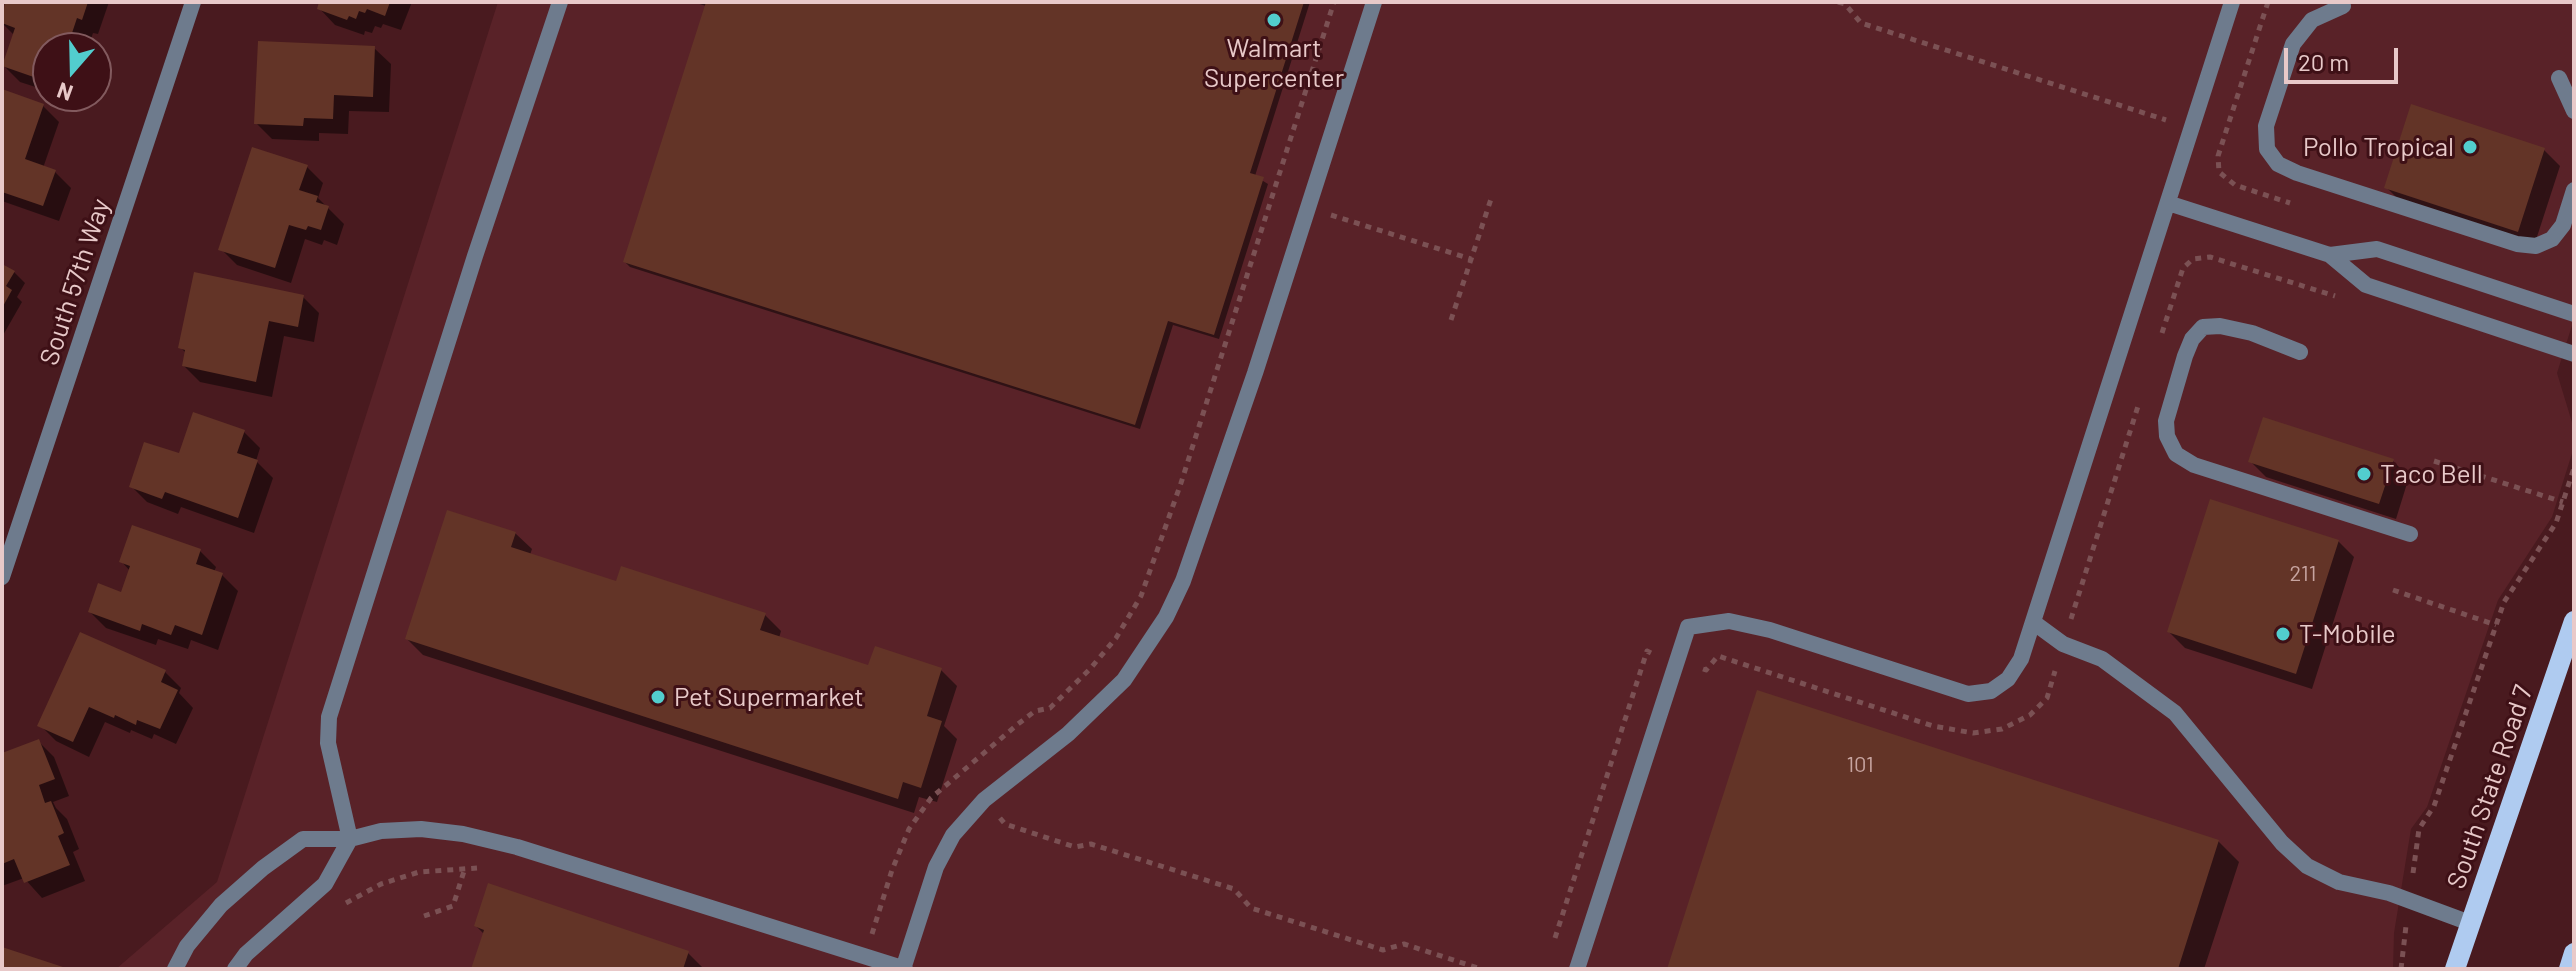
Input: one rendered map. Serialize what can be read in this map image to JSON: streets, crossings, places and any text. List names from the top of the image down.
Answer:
{
  "streets": {
    "main road": ["South State Road 7"],
    "street": ["South 57th Way"]
  },
  "places": [
    "Walmart Supercenter",
    "Pollo Tropical",
    "Taco Bell",
    "T-Mobile",
    "Pet Supermarket"
  ],
  "house_numbers": ["211", "101"],
  "scale_bar": "20 m",
  "north": "bottom"
}
